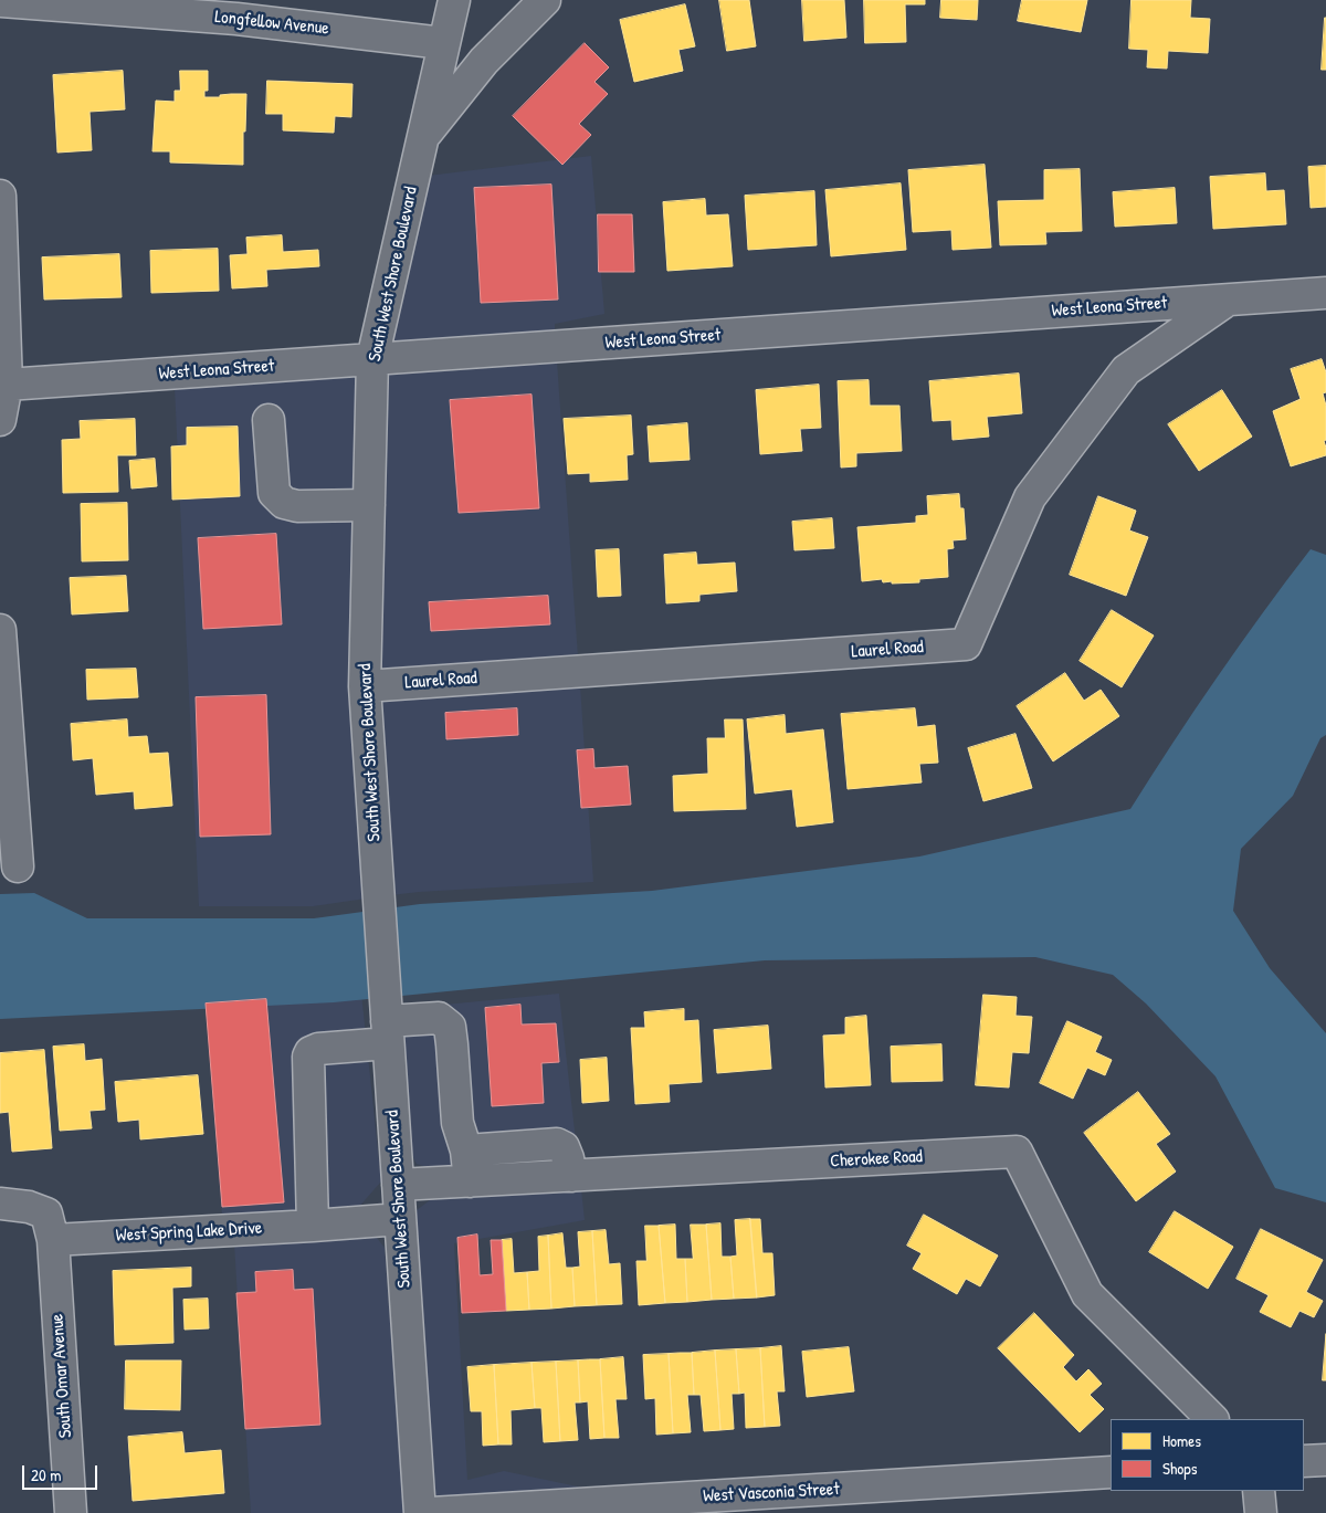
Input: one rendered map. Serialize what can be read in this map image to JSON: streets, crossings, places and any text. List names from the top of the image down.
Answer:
{
  "streets": {
    "street": [
      "Longfellow Avenue",
      "South West Shore Boulevard",
      "West Leona Street",
      "Laurel Road",
      "Cherokee Road",
      "West Spring Lake Drive",
      "South Omar Avenue",
      "West Vasconia Street"
    ]
  },
  "crossings": [
    ["Longfellow Avenue", "South West Shore Boulevard"],
    ["South West Shore Boulevard", "West Leona Street"],
    ["South West Shore Boulevard", "Laurel Road"],
    ["South West Shore Boulevard", "Cherokee Road"],
    ["South West Shore Boulevard", "West Spring Lake Drive"],
    ["West Leona Street", "Laurel Road"],
    ["West Spring Lake Drive", "South Omar Avenue"]
  ],
  "legend": ["Homes", "Shops"],
  "scale_bar": "20 m"
}
